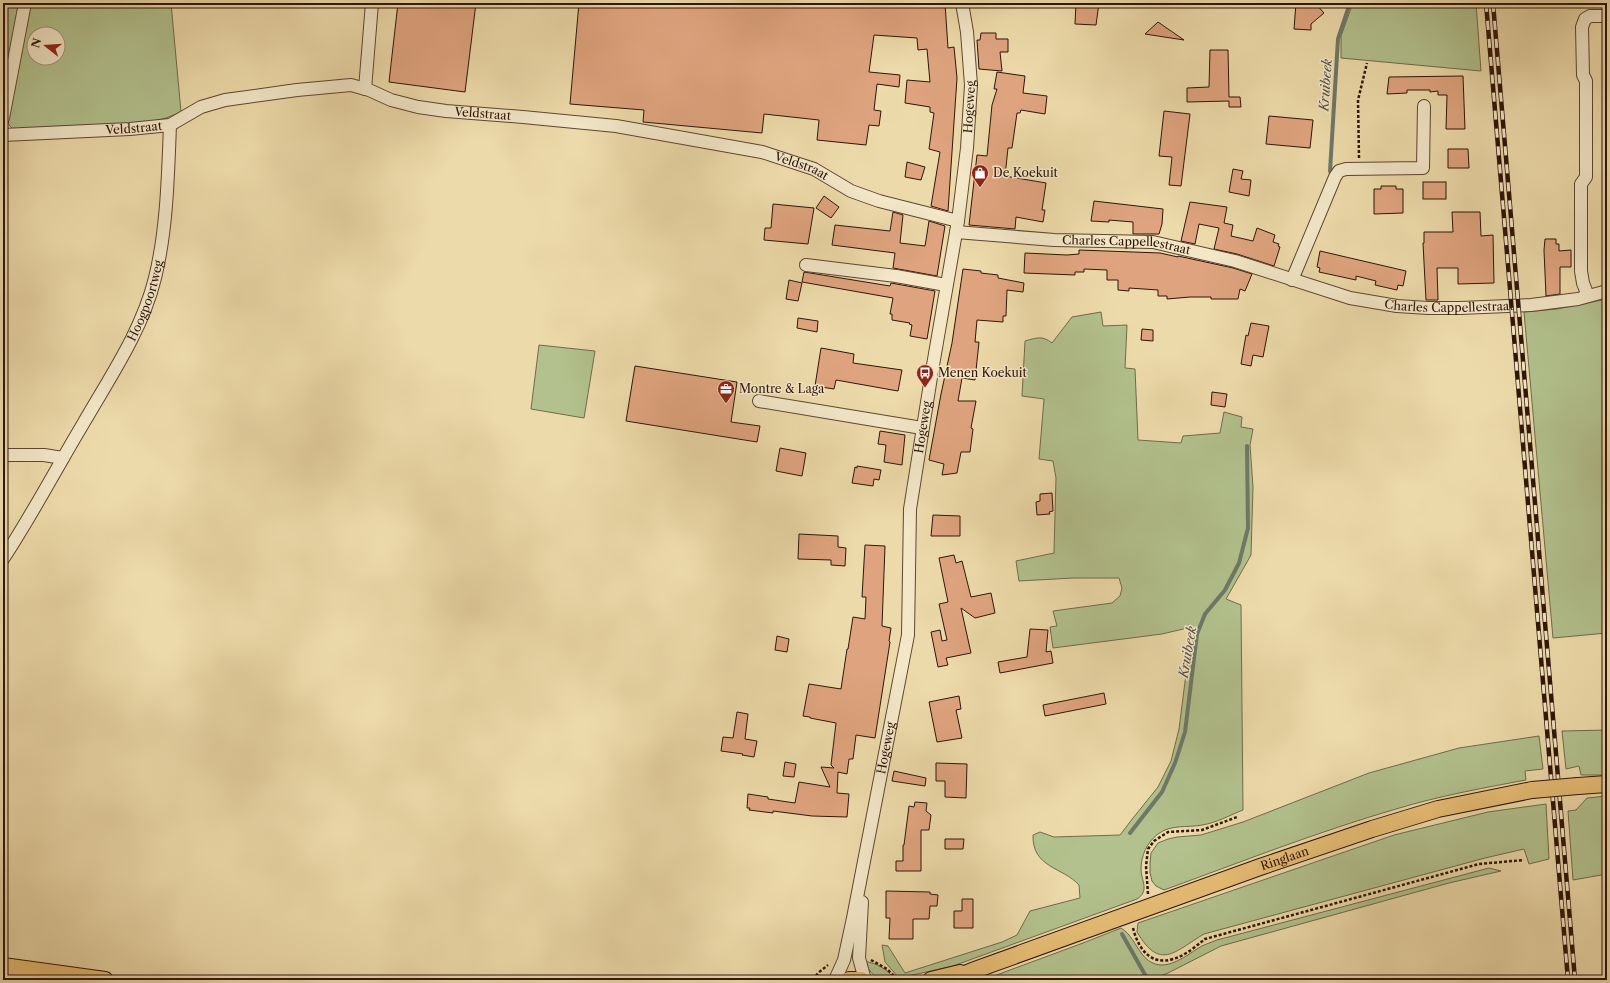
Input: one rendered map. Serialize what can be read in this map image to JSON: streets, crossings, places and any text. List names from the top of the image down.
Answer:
{
  "streets": {
    "main road": ["Ringlaan"],
    "street": [
      "Hogeweg",
      "Veldstraat",
      "Charles Cappellestraat",
      "Hoogpoortweg"
    ]
  },
  "crossings": [
    ["Hogeweg", "Veldstraat"],
    ["Hogeweg", "Charles Cappellestraat"],
    ["Veldstraat", "Charles Cappellestraat"],
    ["Veldstraat", "Hoogpoortweg"]
  ],
  "water": ["Kruibeek"],
  "places": {
    "shop": ["De Koekuit"],
    "bus stop": ["Menen Koekuit"],
    "office": ["Montre & Laga"]
  },
  "north": "left"
}
